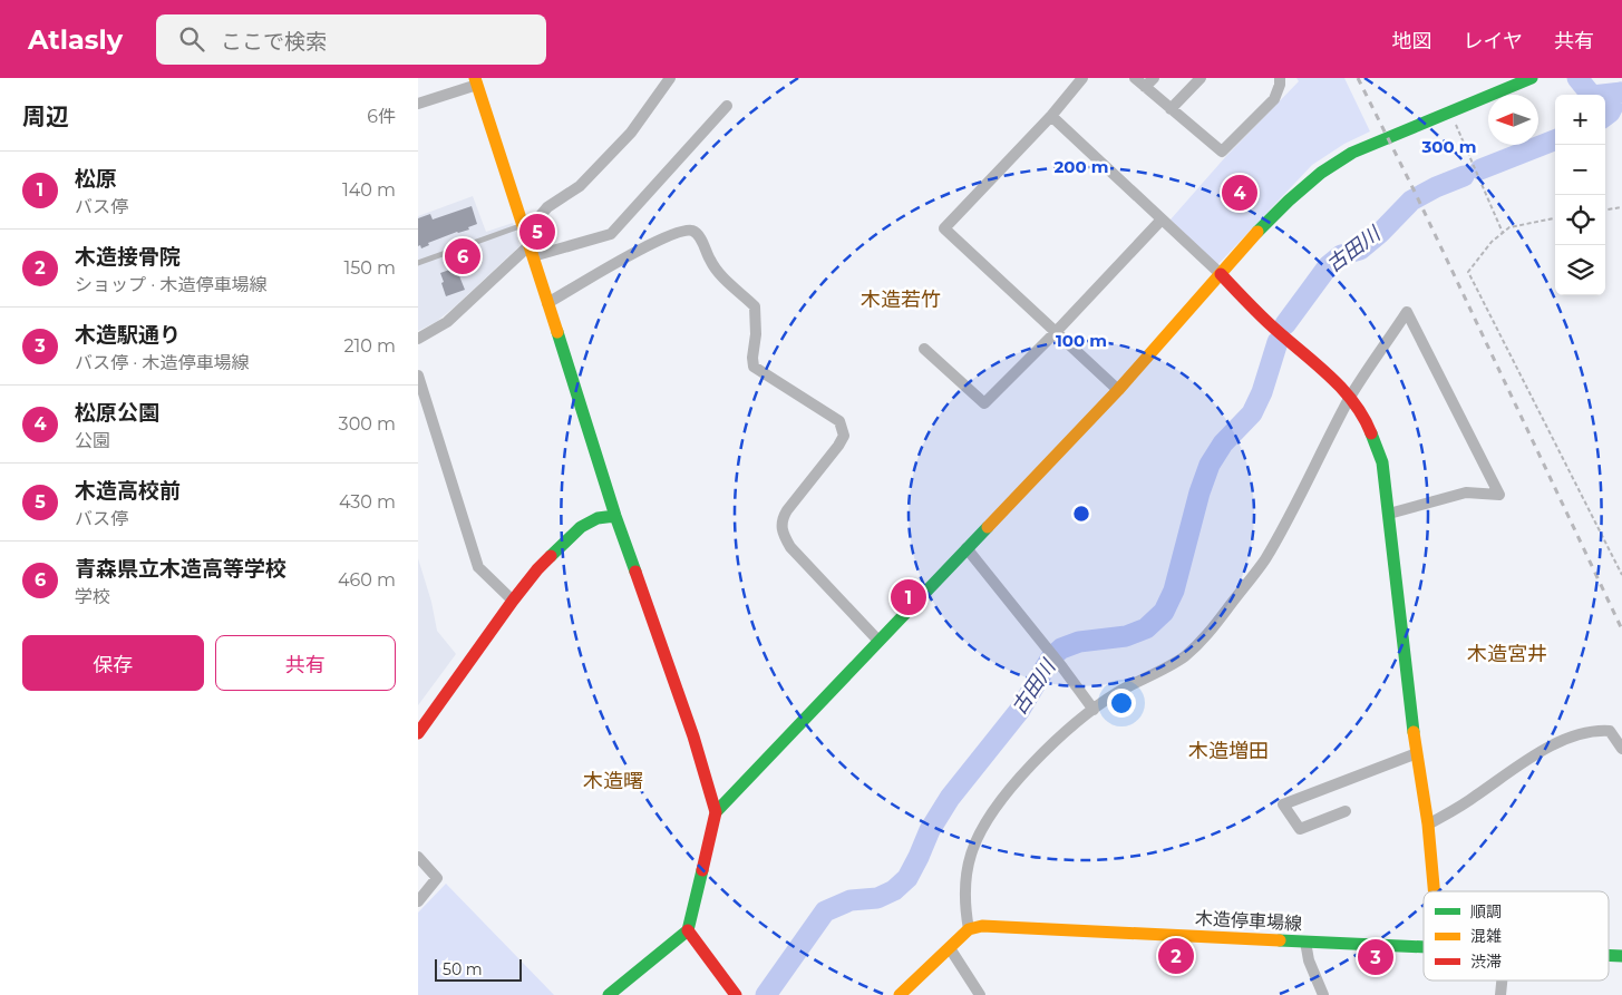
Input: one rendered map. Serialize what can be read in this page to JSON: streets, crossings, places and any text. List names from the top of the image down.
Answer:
{
  "streets": {
    "street": ["木造停車場線"]
  },
  "districts": [
    "木造若竹",
    "木造宮井",
    "木造増田",
    "木造曙"
  ],
  "water": ["古田川"],
  "legend": ["順調", "混雑", "渋滞"],
  "scale_bar": "50 m",
  "north": "left",
  "page": {
    "header": "Atlasly",
    "search": "ここで検索",
    "nav": ["地図", "レイヤ", "共有"],
    "heading": ["周辺", "6件"],
    "map_buttons": ["+", "−"],
    "list": [
      {
        "mark": "1",
        "name": "松原",
        "note": "バス停",
        "value": "140 m"
      },
      {
        "mark": "2",
        "name": "木造接骨院",
        "note": "ショップ · 木造停車場線",
        "value": "150 m"
      },
      {
        "mark": "3",
        "name": "木造駅通り",
        "note": "バス停 · 木造停車場線",
        "value": "210 m"
      },
      {
        "mark": "4",
        "name": "松原公園",
        "note": "公園",
        "value": "300 m"
      },
      {
        "mark": "5",
        "name": "木造高校前",
        "note": "バス停",
        "value": "430 m"
      },
      {
        "mark": "6",
        "name": "青森県立木造高等学校",
        "note": "学校",
        "value": "460 m"
      }
    ],
    "pins": [
      "4",
      "5",
      "6",
      "1",
      "2",
      "3"
    ],
    "buttons": ["保存", "共有"],
    "scale": "50 m"
  },
  "rings": ["300 m", "200 m", "100 m"]
}
